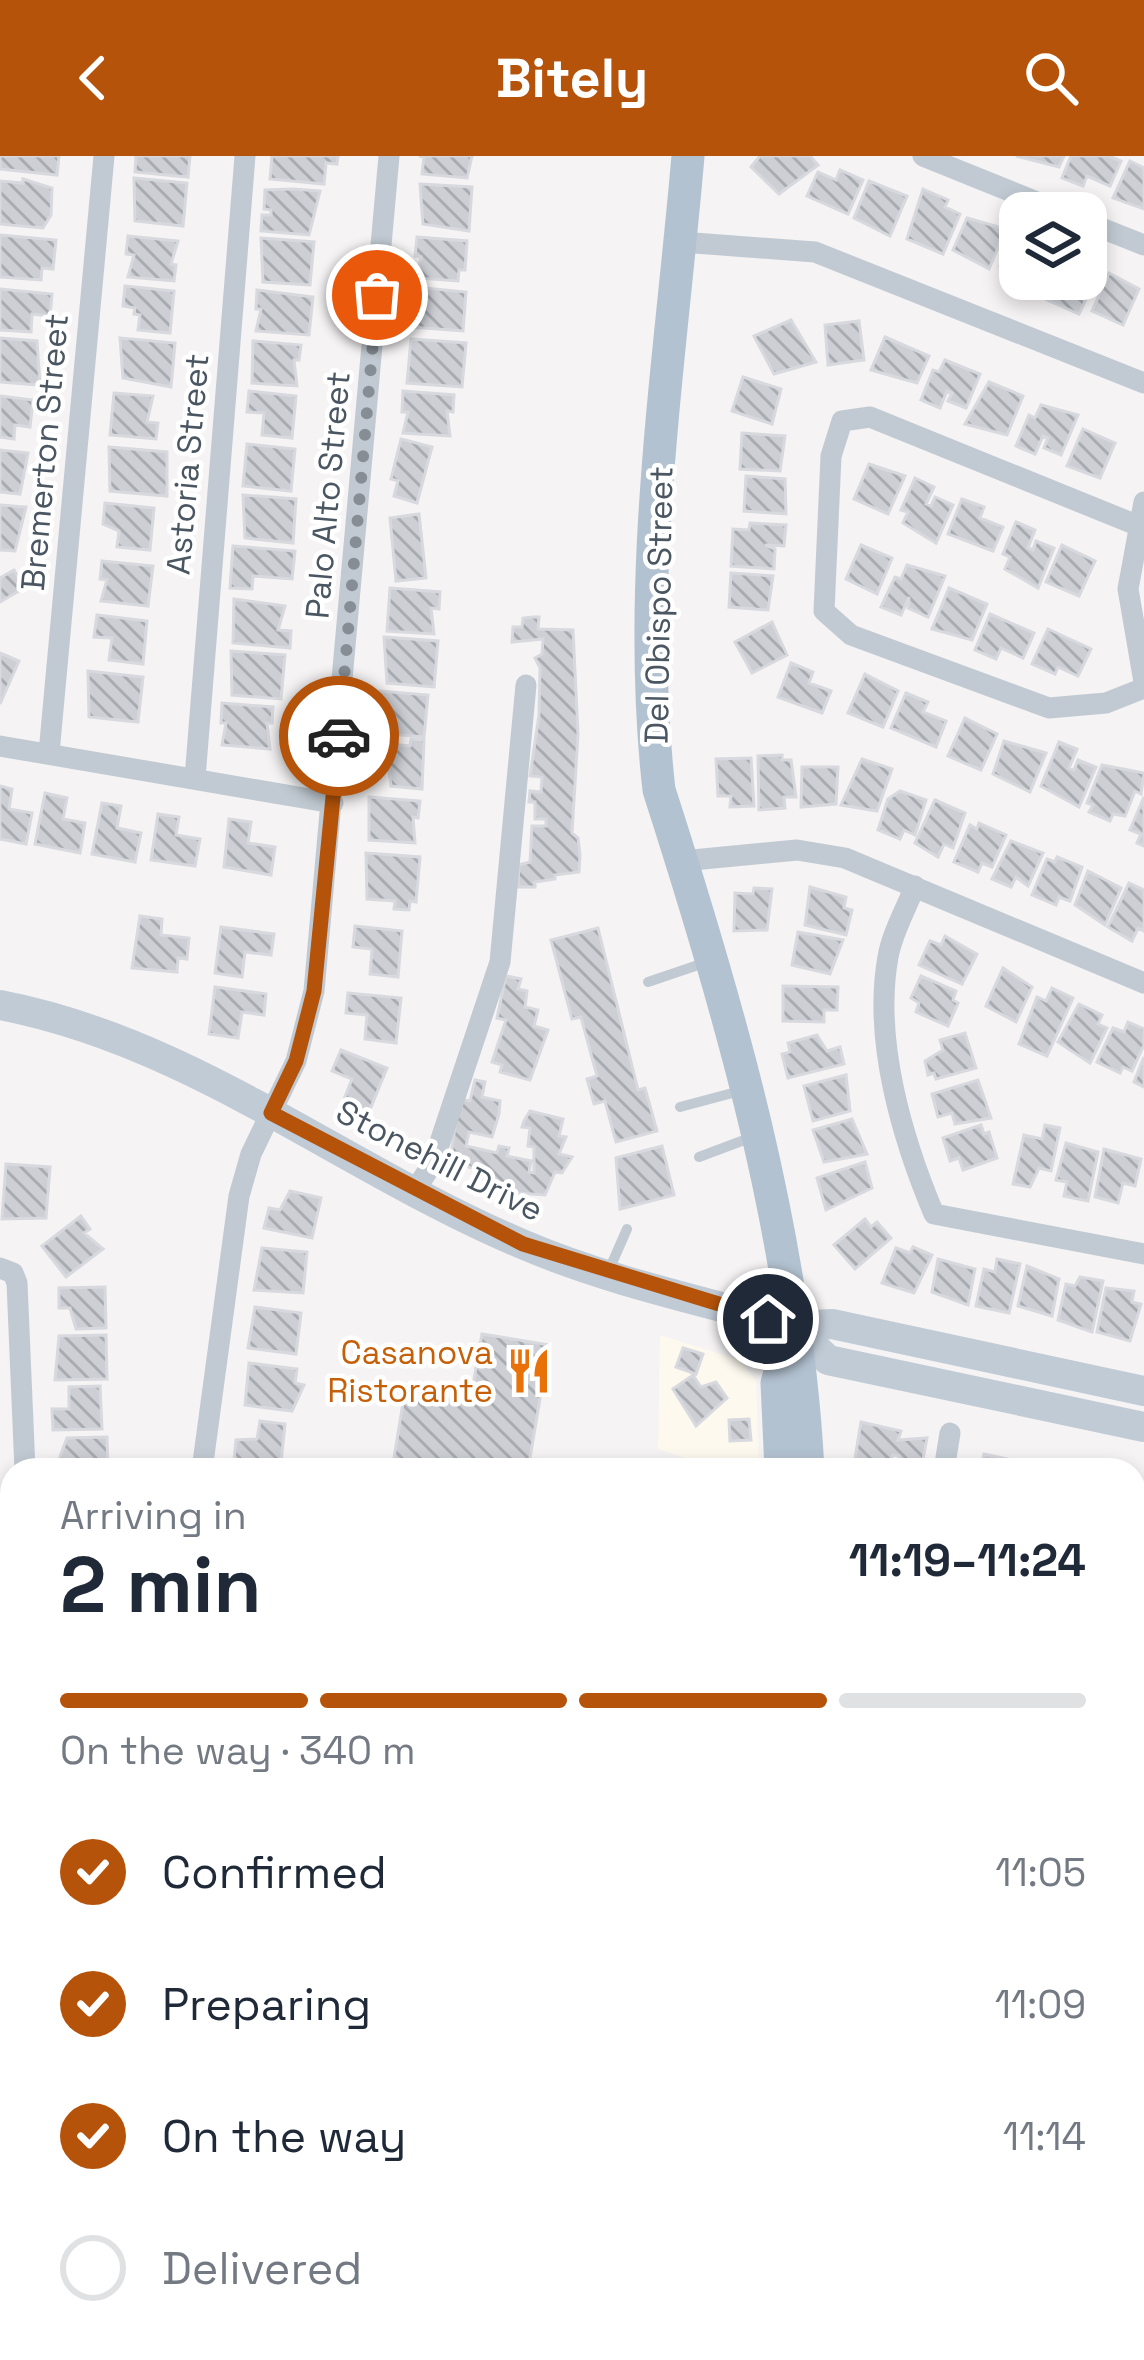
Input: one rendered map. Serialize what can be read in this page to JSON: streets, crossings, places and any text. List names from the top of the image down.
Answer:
{
  "streets": {
    "main road": ["Del Obispo Street", "Stonehill Drive"],
    "street": ["Bremerton Street", "Astoria Street", "Palo Alto Street"]
  },
  "crossings": [
    ["Palo Alto Street", "Stonehill Drive"],
    ["Del Obispo Street", "Stonehill Drive"]
  ],
  "places": {
    "restaurant": ["Casanova Ristorante"]
  },
  "page": {
    "header": "Bitely",
    "heading": ["2 min", "Arriving in", "11:19–11:24"],
    "bar": "On the way · 340 m",
    "list": [
      ["Confirmed", "11:05"],
      ["Preparing", "11:09"],
      ["On the way", "11:14"],
      "Delivered"
    ]
  }
}
